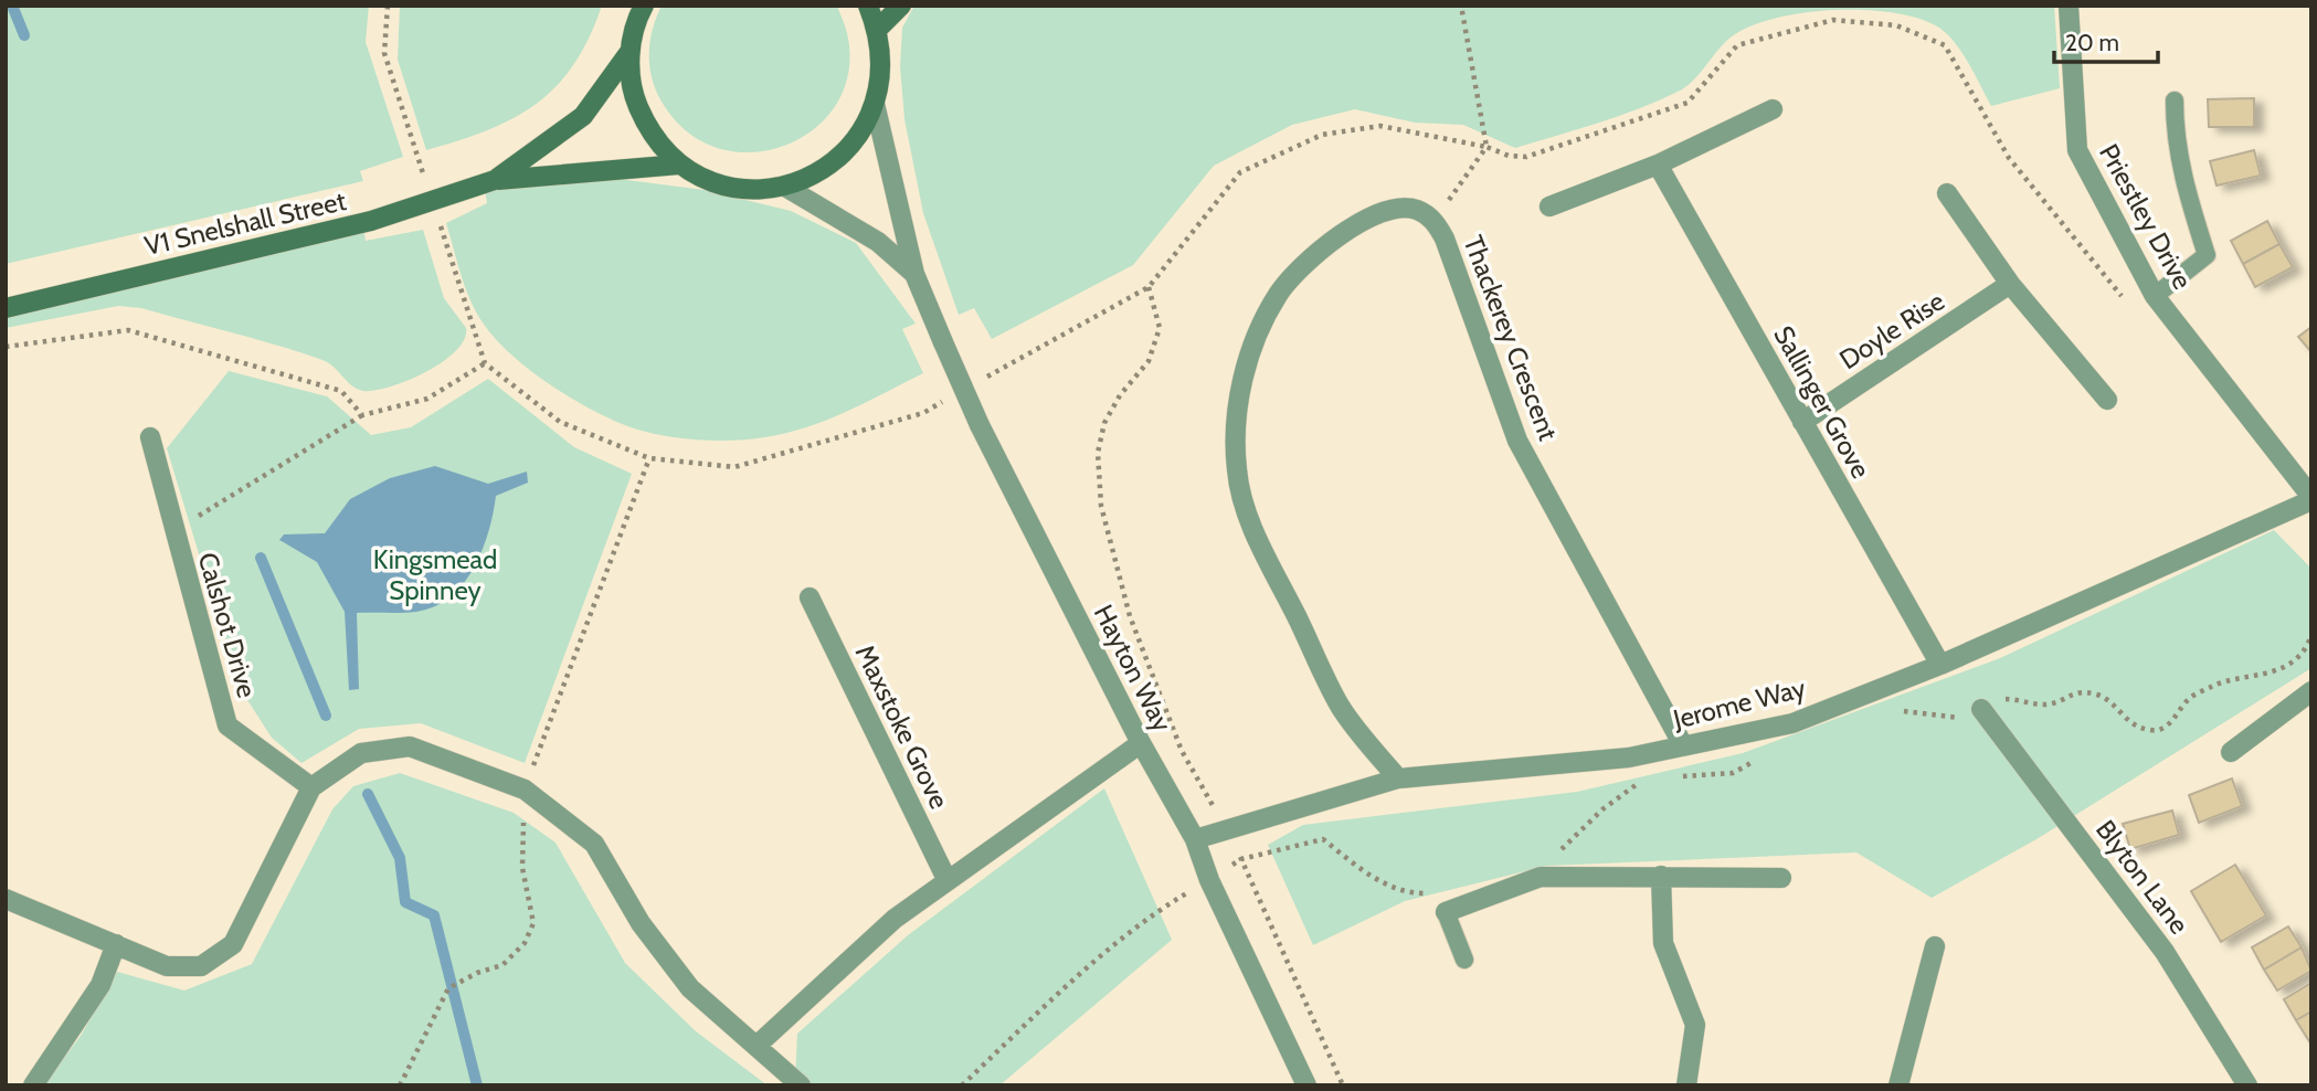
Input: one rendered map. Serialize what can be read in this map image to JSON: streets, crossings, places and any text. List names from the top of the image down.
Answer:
{
  "streets": {
    "street": [
      "Priestley Drive",
      "V1 Snelshall Street",
      "Doyle Rise",
      "Thackerey Crescent",
      "Sallinger Grove",
      "Calshot Drive",
      "Hayton Way",
      "Jerome Way",
      "Maxstoke Grove",
      "Blyton Lane"
    ]
  },
  "crossings": [
    ["Priestley Drive", "Jerome Way"],
    ["Doyle Rise", "Sallinger Grove"],
    ["Thackerey Crescent", "Jerome Way"],
    ["Sallinger Grove", "Jerome Way"],
    ["Hayton Way", "Jerome Way"]
  ],
  "parks": ["Kingsmead Spinney"],
  "scale_bar": "20 m"
}
